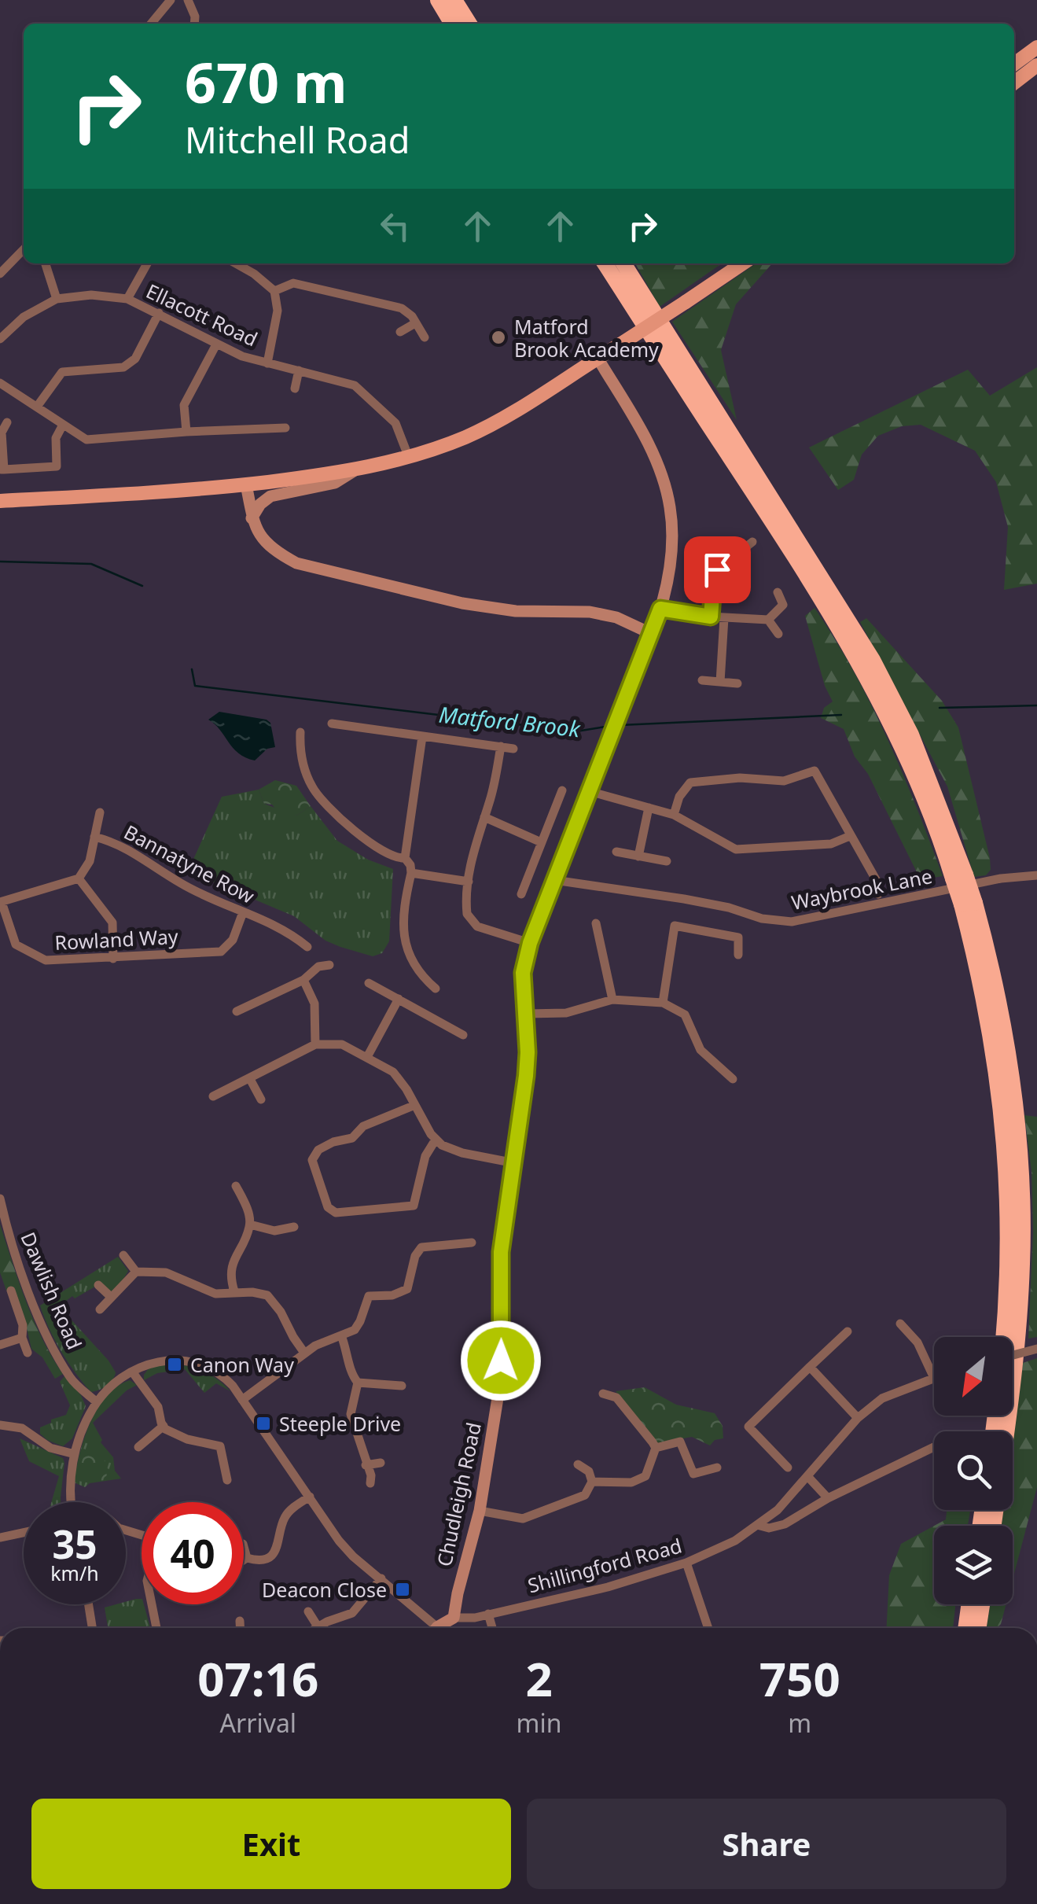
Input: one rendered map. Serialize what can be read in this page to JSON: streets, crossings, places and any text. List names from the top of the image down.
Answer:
{
  "streets": {
    "street": [
      "Ellacott Road",
      "Bannatyne Row",
      "Waybrook Lane",
      "Rowland Way",
      "Dawlish Road",
      "Chudleigh Road",
      "Shillingford Road"
    ]
  },
  "crossings": [
    ["Bannatyne Row", "Rowland Way"],
    ["Waybrook Lane", "Chudleigh Road"],
    ["Chudleigh Road", "Shillingford Road"]
  ],
  "water": ["Matford Brook"],
  "places": {
    "other": ["Matford Brook Academy"],
    "transit": ["Canon Way", "Steeple Drive", "Deacon Close"]
  },
  "north": "bottom left",
  "page": {
    "turn": ["670 m", "Mitchell Road"],
    "speed": "35 km/h",
    "limit": "40",
    "eta": [
      "07:16",
      "Arrival",
      "2",
      "min",
      "750",
      "m"
    ],
    "buttons": ["Exit", "Share"]
  }
}
